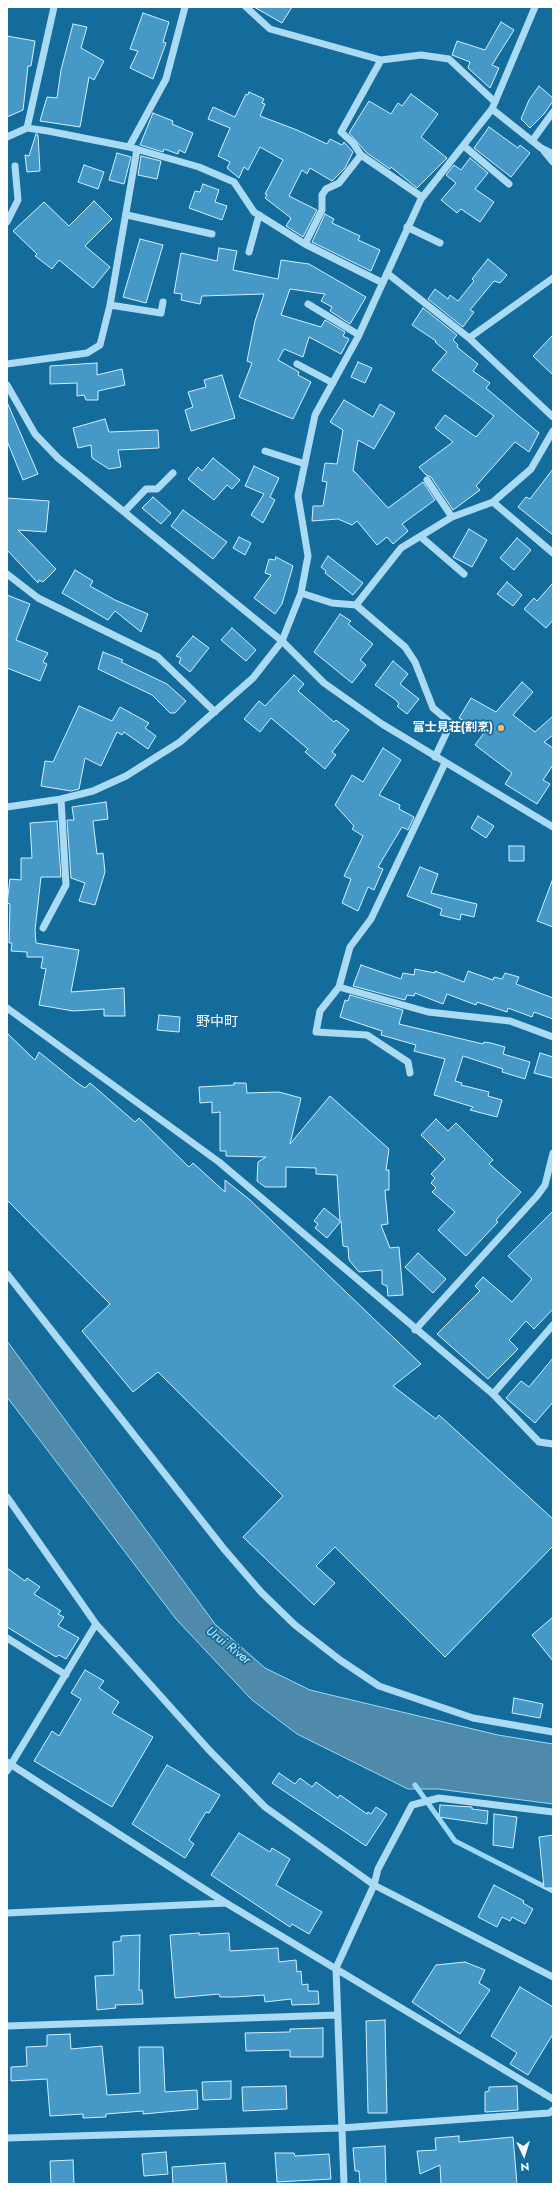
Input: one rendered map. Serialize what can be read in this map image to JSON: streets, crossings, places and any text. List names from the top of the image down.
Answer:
{
  "districts": ["野中町"],
  "water": ["Urui River"],
  "places": ["富士見荘(割烹)"],
  "north": "bottom"
}
